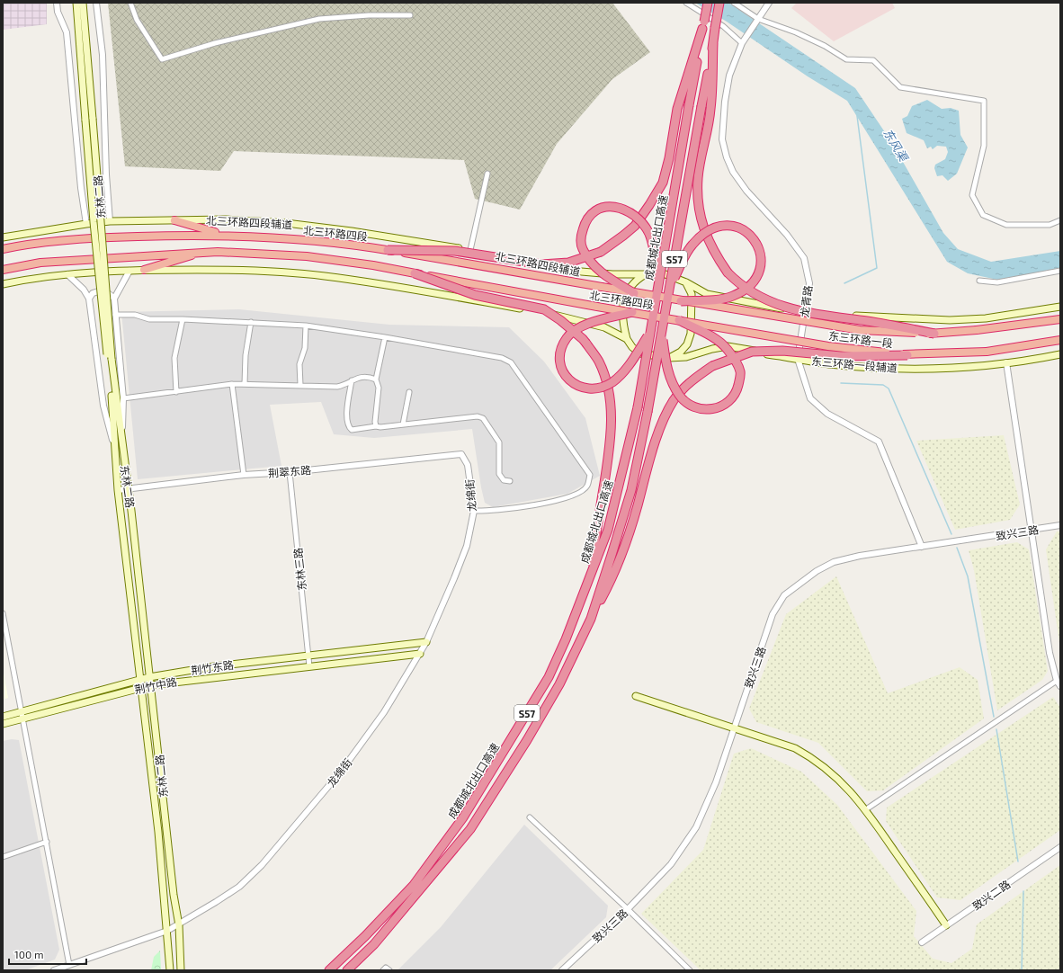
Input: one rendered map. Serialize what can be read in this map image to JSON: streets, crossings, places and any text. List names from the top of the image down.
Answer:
{
  "streets": {
    "highway": [
      "北三环路四段",
      "成都城北出口高速",
      "S57",
      "东三环路一段"
    ],
    "main road": [
      "东林二路",
      "北三环路四段辅道",
      "东三环路一段辅道",
      "荆竹东路",
      "荆竹中路"
    ],
    "street": [
      "龙青路",
      "荆翠东路",
      "龙绵街",
      "致兴三路",
      "东林三路",
      "致兴二路"
    ]
  },
  "crossings": [
    ["东林二路", "荆翠东路"],
    ["东林二路", "龙绵街"],
    ["东林二路", "荆竹东路"],
    ["东林二路", "荆竹中路"],
    ["北三环路四段辅道", "东三环路一段辅道"],
    ["北三环路四段", "东三环路一段"],
    ["龙青路", "东三环路一段辅道"],
    ["龙青路", "致兴三路"],
    ["荆翠东路", "龙绵街"],
    ["荆翠东路", "东林三路"],
    ["龙绵街", "荆竹东路"],
    ["龙绵街", "荆竹中路"],
    ["东林三路", "荆竹东路"],
    ["东林三路", "荆竹中路"],
    ["荆竹东路", "荆竹中路"]
  ],
  "water": ["东风渠"],
  "scale_bar": "100 m"
}
